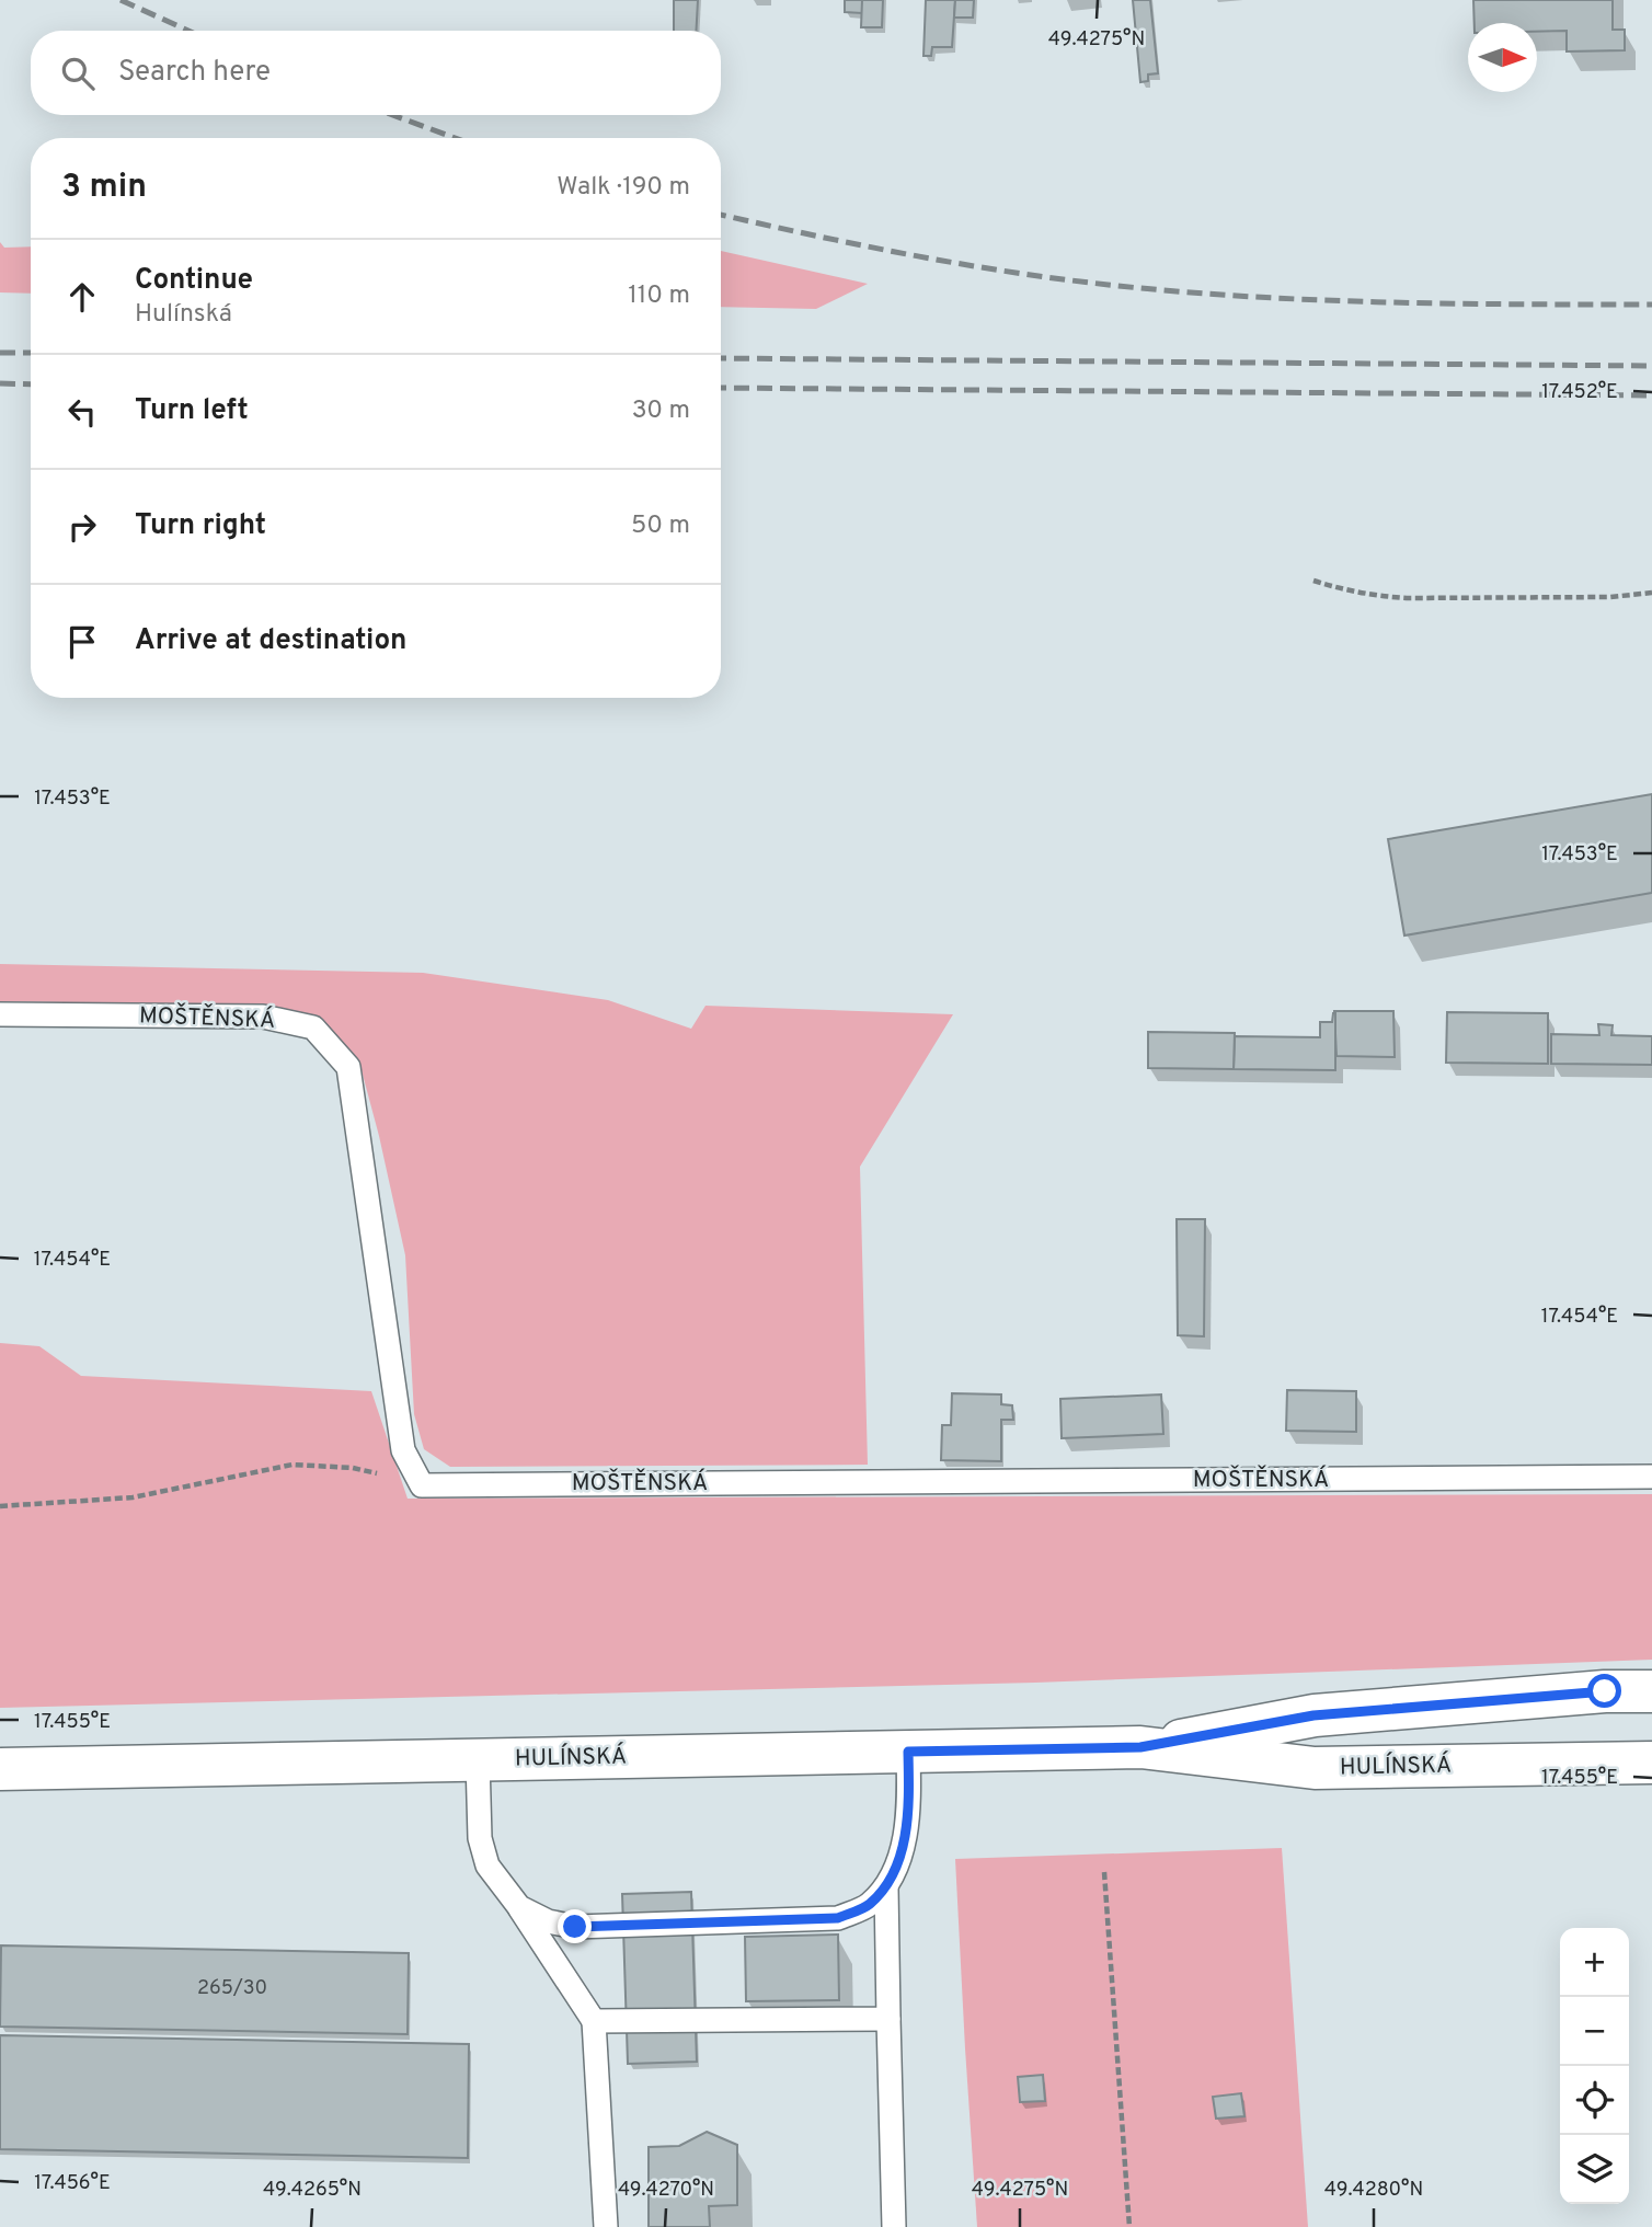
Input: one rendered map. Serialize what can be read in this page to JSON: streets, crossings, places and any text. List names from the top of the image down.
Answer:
{
  "streets": {
    "main road": ["HULÍNSKÁ"],
    "lane": ["MOŠTĚNSKÁ"]
  },
  "house_numbers": ["265/30"],
  "north": "right",
  "page": {
    "search": "Search here",
    "heading": ["3 min", "Walk · 190 m"],
    "list": [
      ["Continue", "Hulínská", "110 m"],
      ["Turn left", "30 m"],
      ["Turn right", "50 m"],
      "Arrive at destination"
    ],
    "map_buttons": ["+", "−"]
  },
  "coordinates": [
    "49.4275°N",
    "17.452°E",
    "17.453°E",
    "17.454°E",
    "17.455°E",
    "17.456°E",
    "49.4265°N",
    "49.4270°N",
    "49.4280°N"
  ]
}
